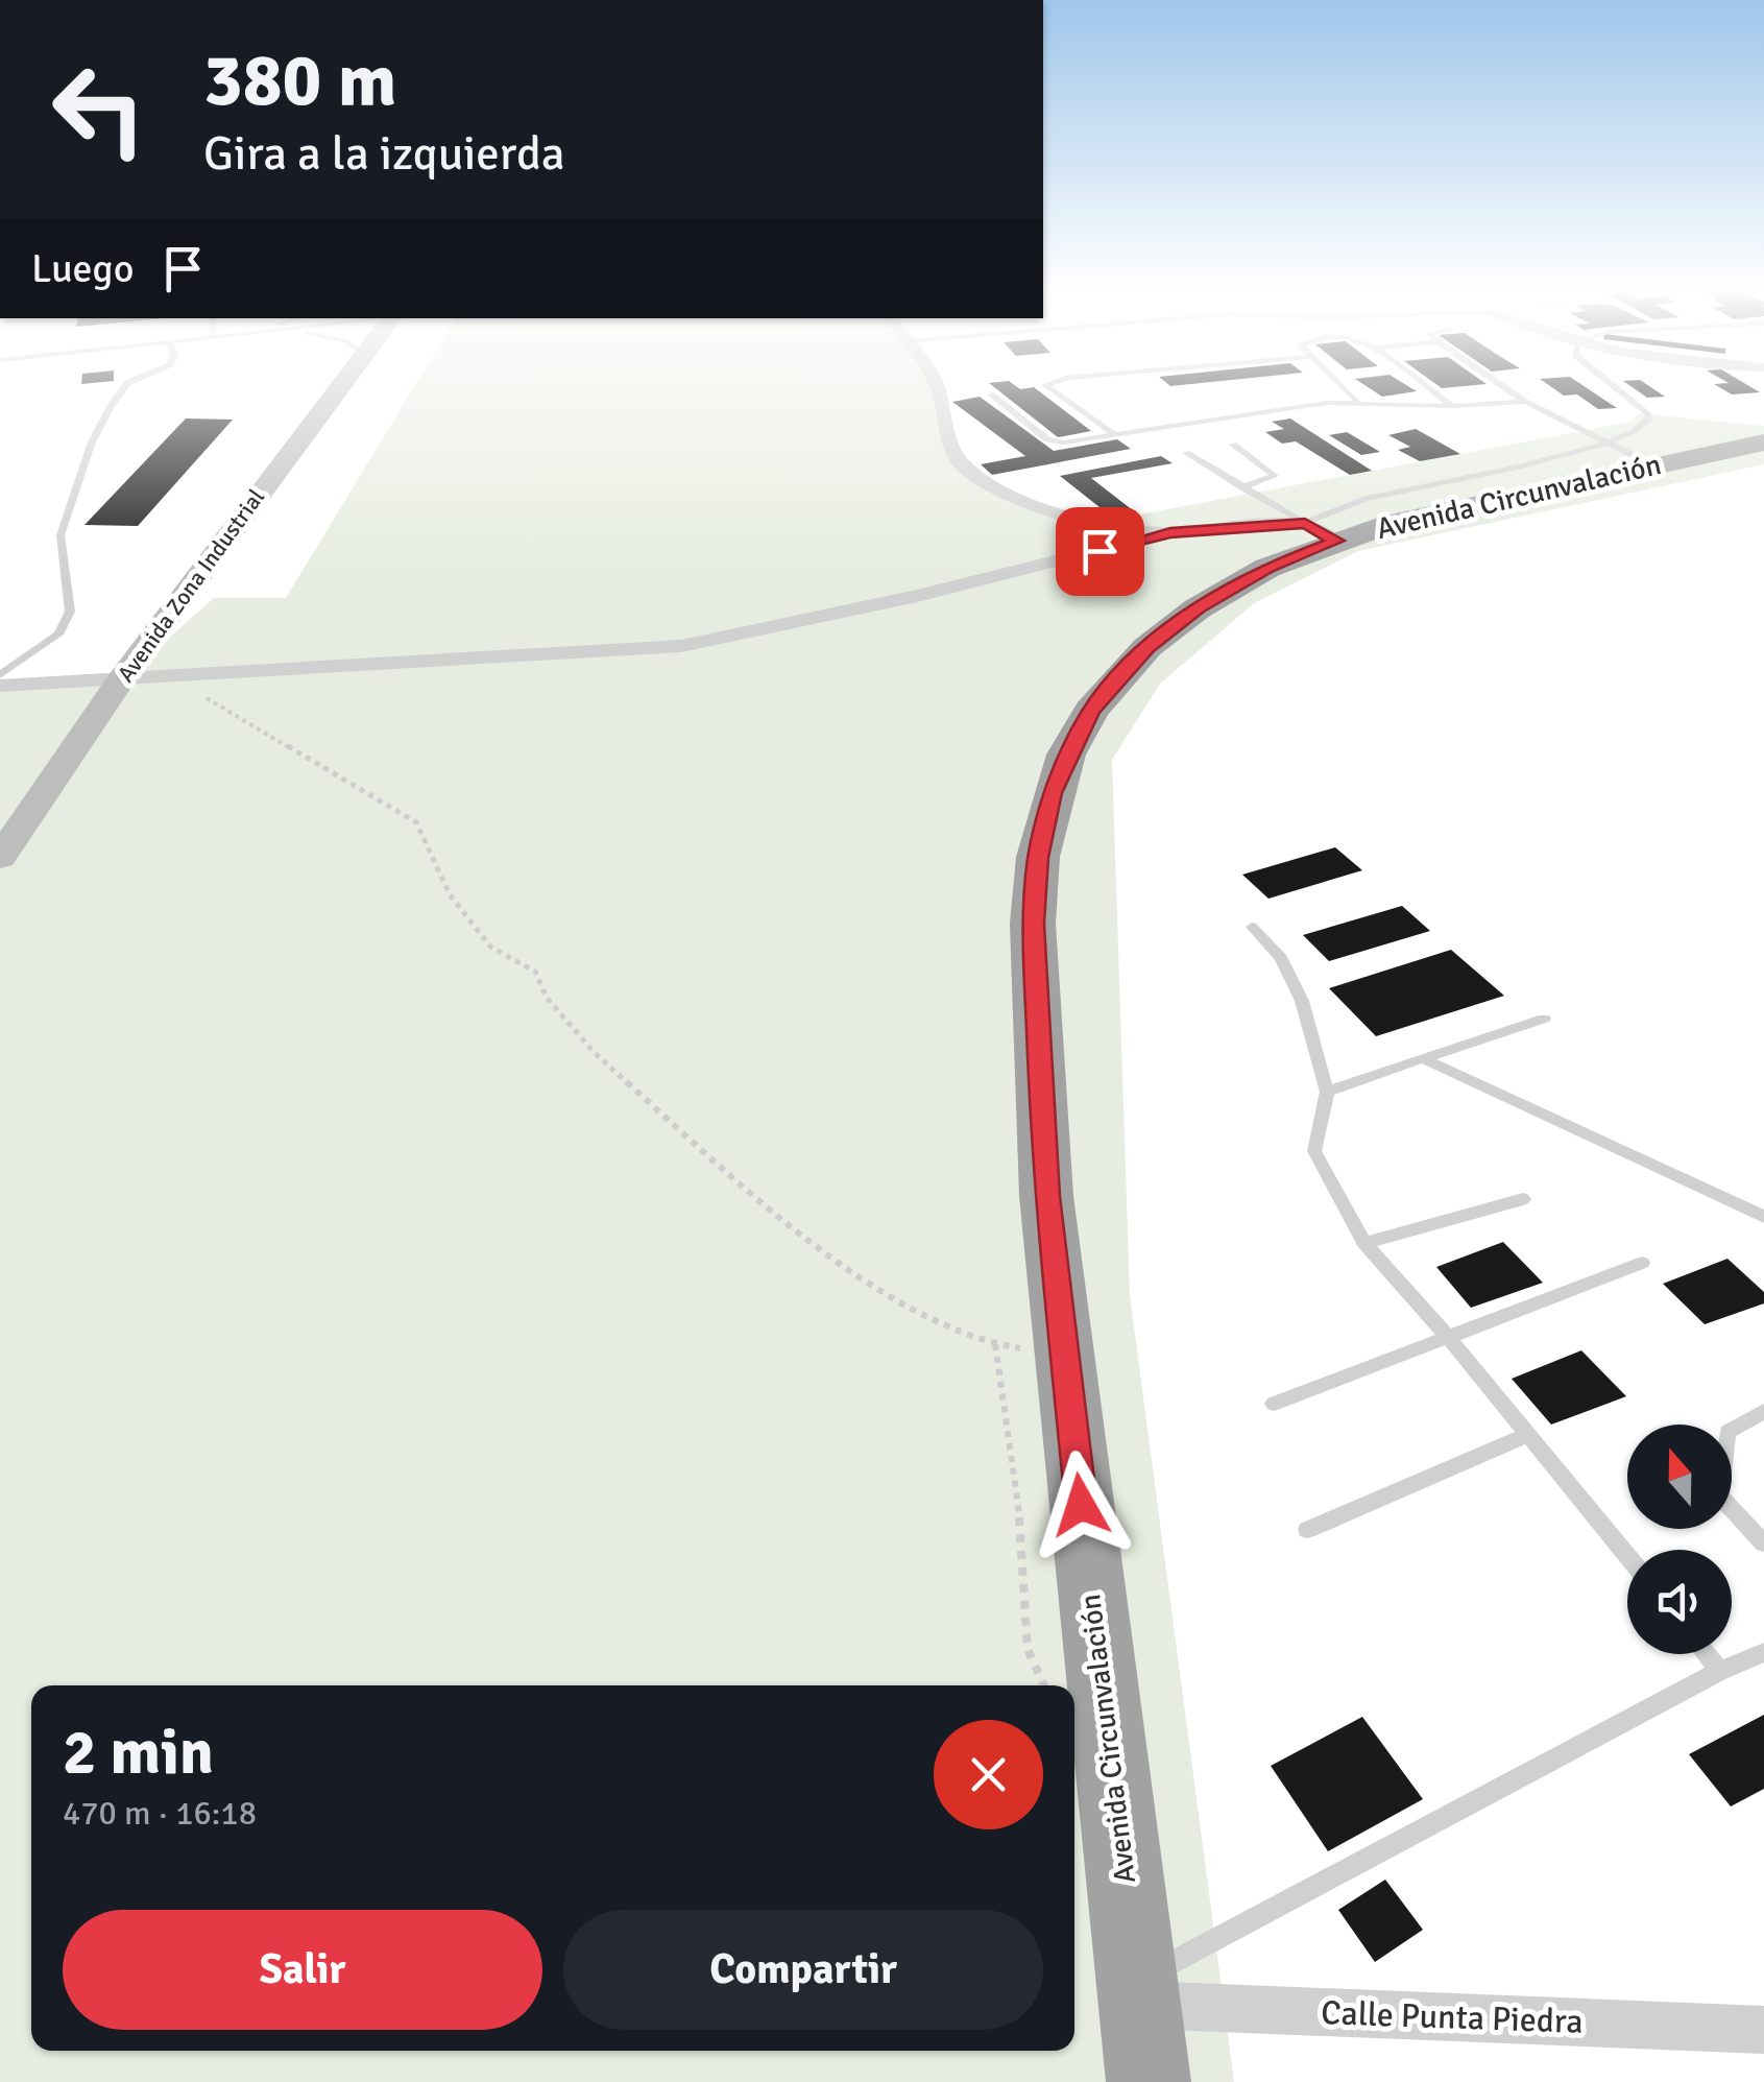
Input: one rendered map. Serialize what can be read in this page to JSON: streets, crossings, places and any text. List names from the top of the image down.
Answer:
{
  "streets": {
    "highway": ["Avenida Circunvalación"],
    "main road": ["Avenida Zona Industrial"],
    "street": ["Calle Punta Piedra"]
  },
  "crossings": [
    ["Avenida Circunvalación", "Calle Punta Piedra"]
  ],
  "north": "top",
  "page": {
    "turn": ["380 m", "Gira a la izquierda"],
    "then": "Luego",
    "heading": ["2 min", "470 m · 16:18"],
    "buttons": ["Salir", "Compartir"]
  }
}
